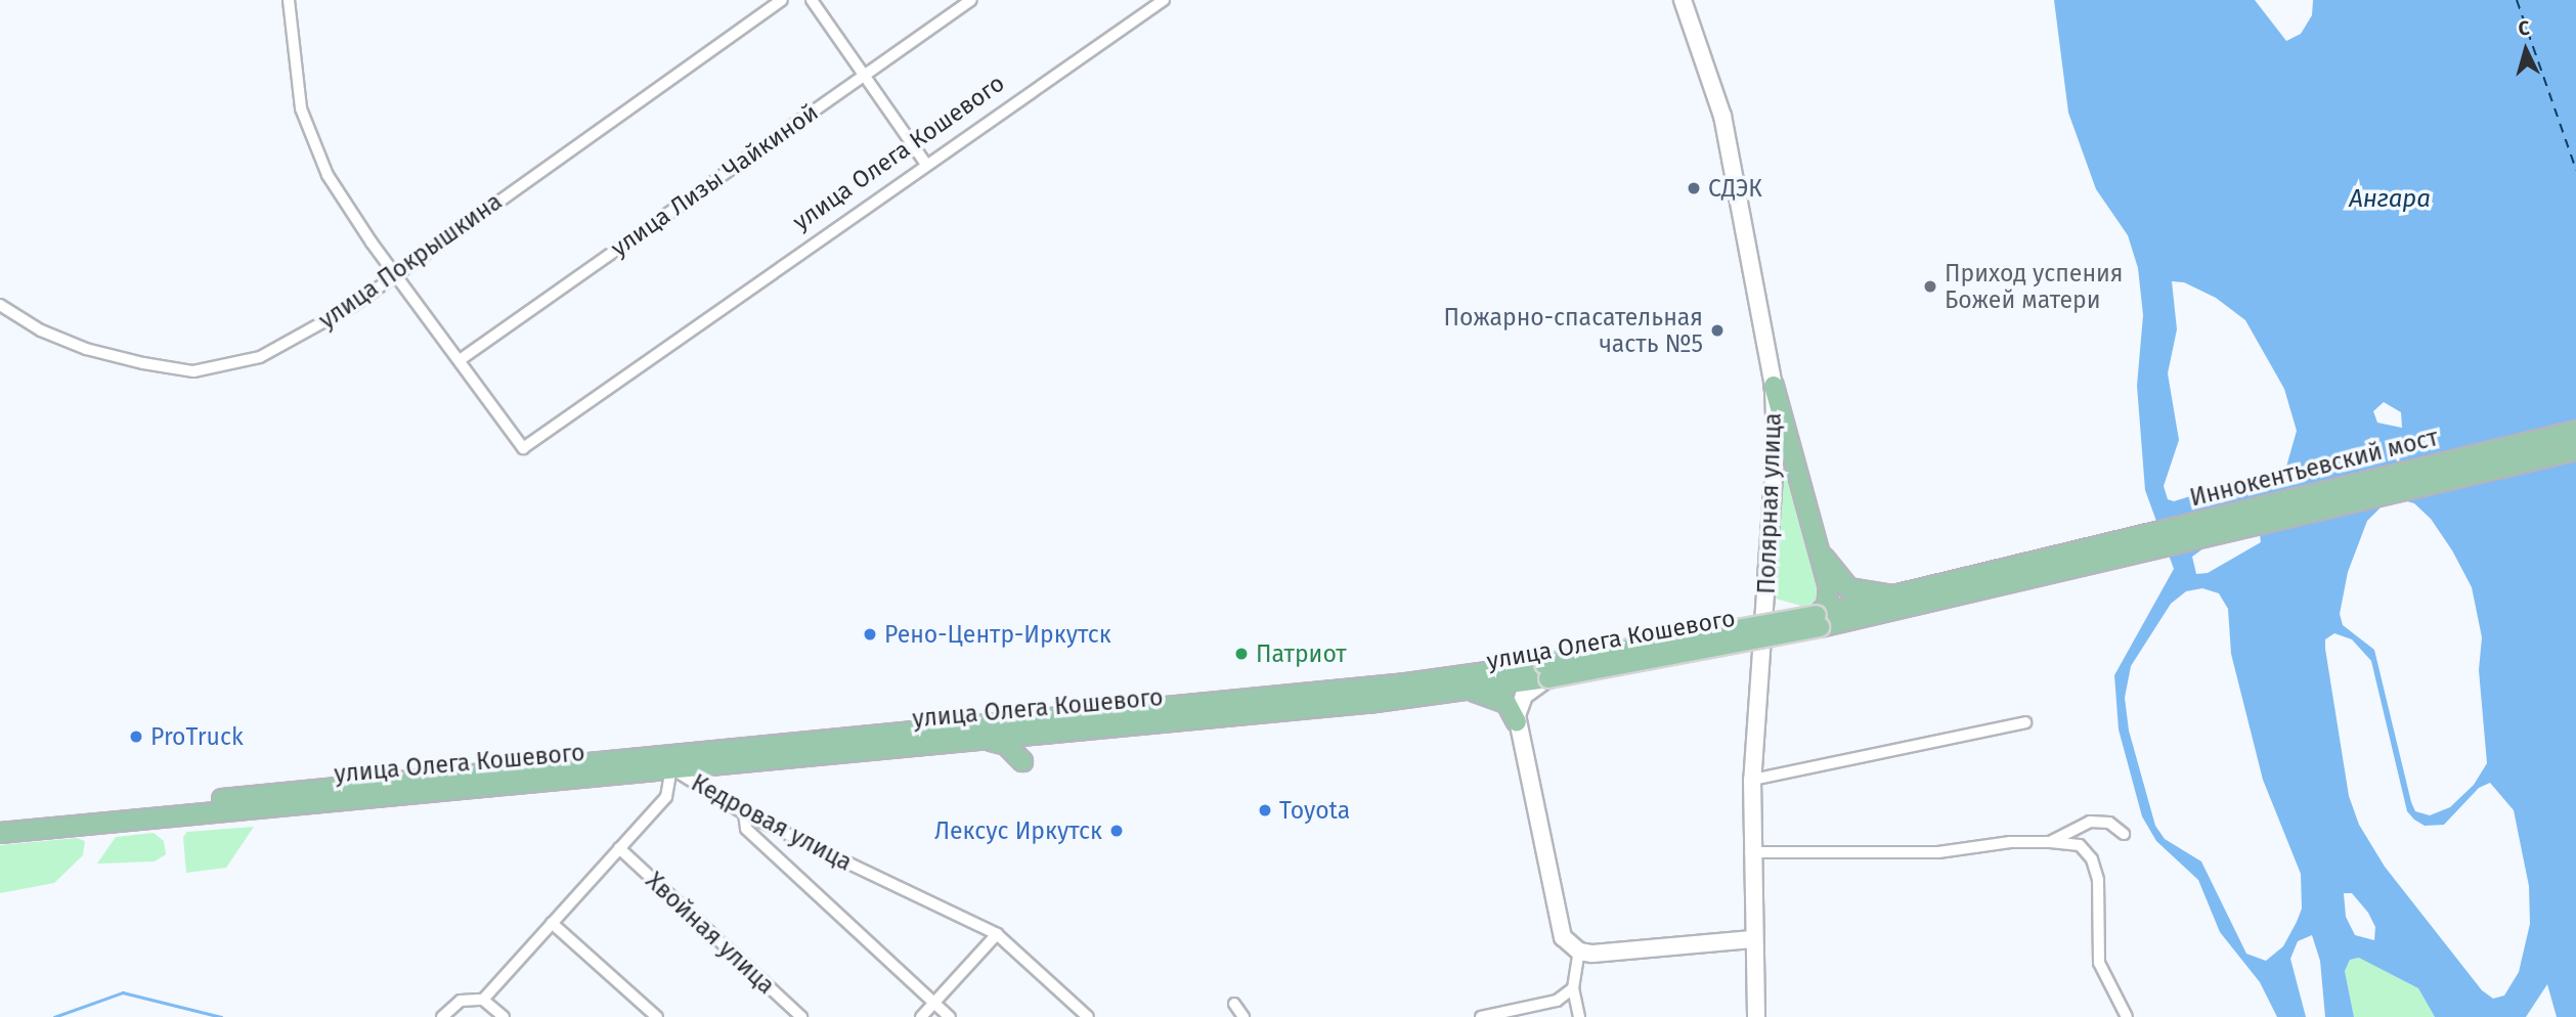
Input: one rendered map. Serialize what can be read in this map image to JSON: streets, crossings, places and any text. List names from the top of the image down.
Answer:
{
  "streets": {
    "main road": ["улица Олега Кошевого", "Иннокентьевский мост", "Полярная улица"],
    "street": [
      "улица Лизы Чайкиной",
      "улица Покрышкина",
      "Кедровая улица",
      "Хвойная улица"
    ]
  },
  "crossings": [
    ["улица Олега Кошевого", "улица Лизы Чайкиной"],
    ["улица Олега Кошевого", "Иннокентьевский мост"],
    ["улица Олега Кошевого", "Кедровая улица"],
    ["Кедровая улица", "Хвойная улица"]
  ],
  "water": ["Ангара"],
  "places": [
    "СДЭК",
    "Приход успения Божей матери",
    "Пожарно-спасательная часть №5",
    "Рено-Центр-Иркутск",
    "Патриот",
    "ProTruck",
    "Toyota",
    "Лексус Иркутск"
  ],
  "north": "top"
}
